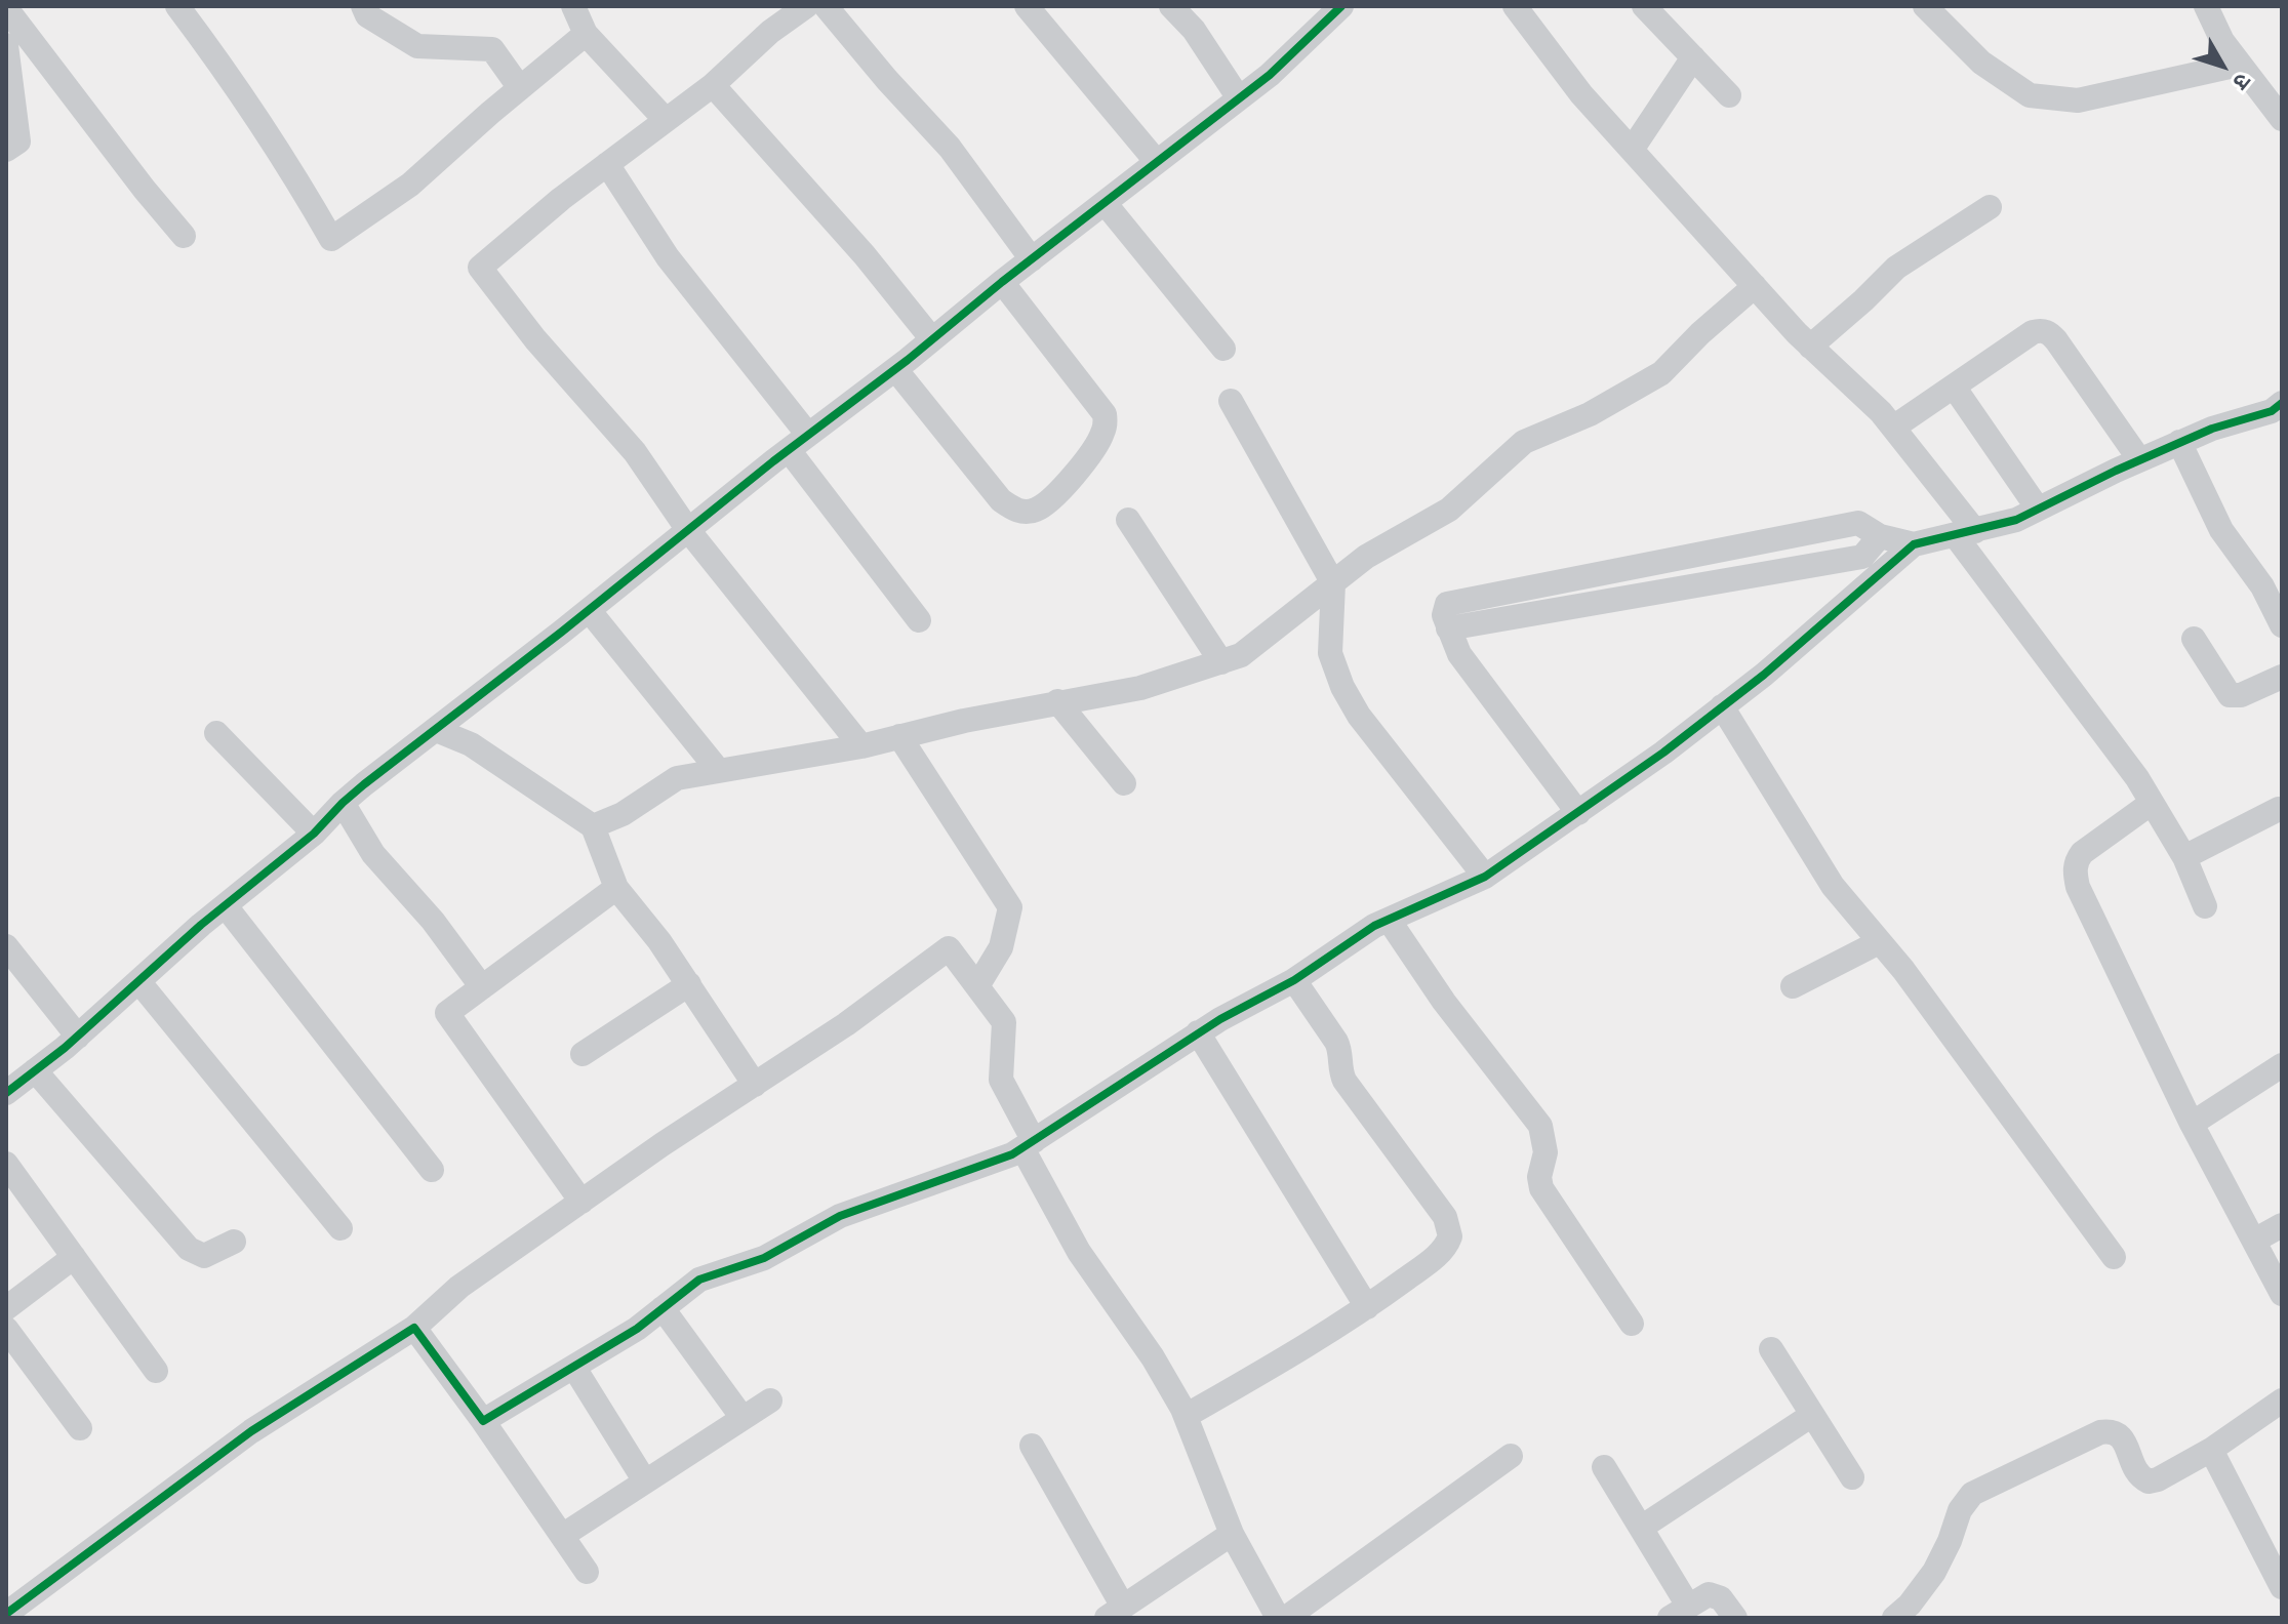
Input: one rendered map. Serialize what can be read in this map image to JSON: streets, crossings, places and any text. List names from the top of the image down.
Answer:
{
  "north": "bottom right"
}
